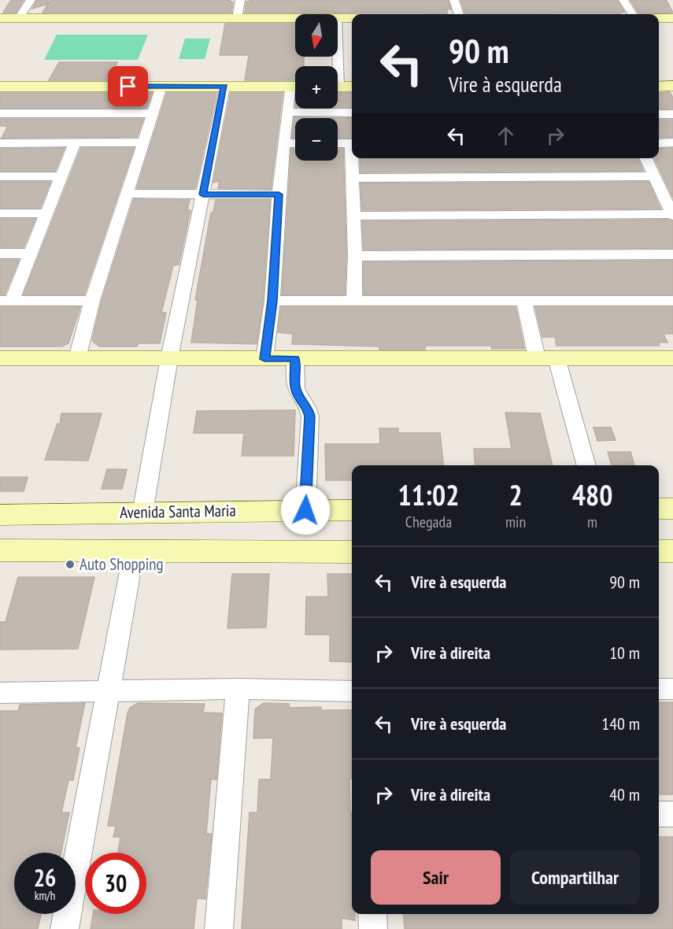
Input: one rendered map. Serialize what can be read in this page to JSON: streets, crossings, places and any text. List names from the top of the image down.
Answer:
{
  "streets": {
    "street": ["Avenida Santa Maria"]
  },
  "places": ["Auto Shopping"],
  "north": "bottom",
  "page": {
    "map_buttons": ["+", "−"],
    "turn": ["90 m", "Vire à esquerda"],
    "eta": [
      "11:02",
      "Chegada",
      "2",
      "min",
      "480",
      "m"
    ],
    "list": [
      {
        "name": "Vire à esquerda",
        "value": "90 m"
      },
      {
        "name": "Vire à direita",
        "value": "10 m"
      },
      {
        "name": "Vire à esquerda",
        "value": "140 m"
      },
      {
        "name": "Vire à direita",
        "value": "40 m"
      }
    ],
    "buttons": ["Sair", "Compartilhar"],
    "speed": "26 km/h",
    "limit": "30"
  }
}
